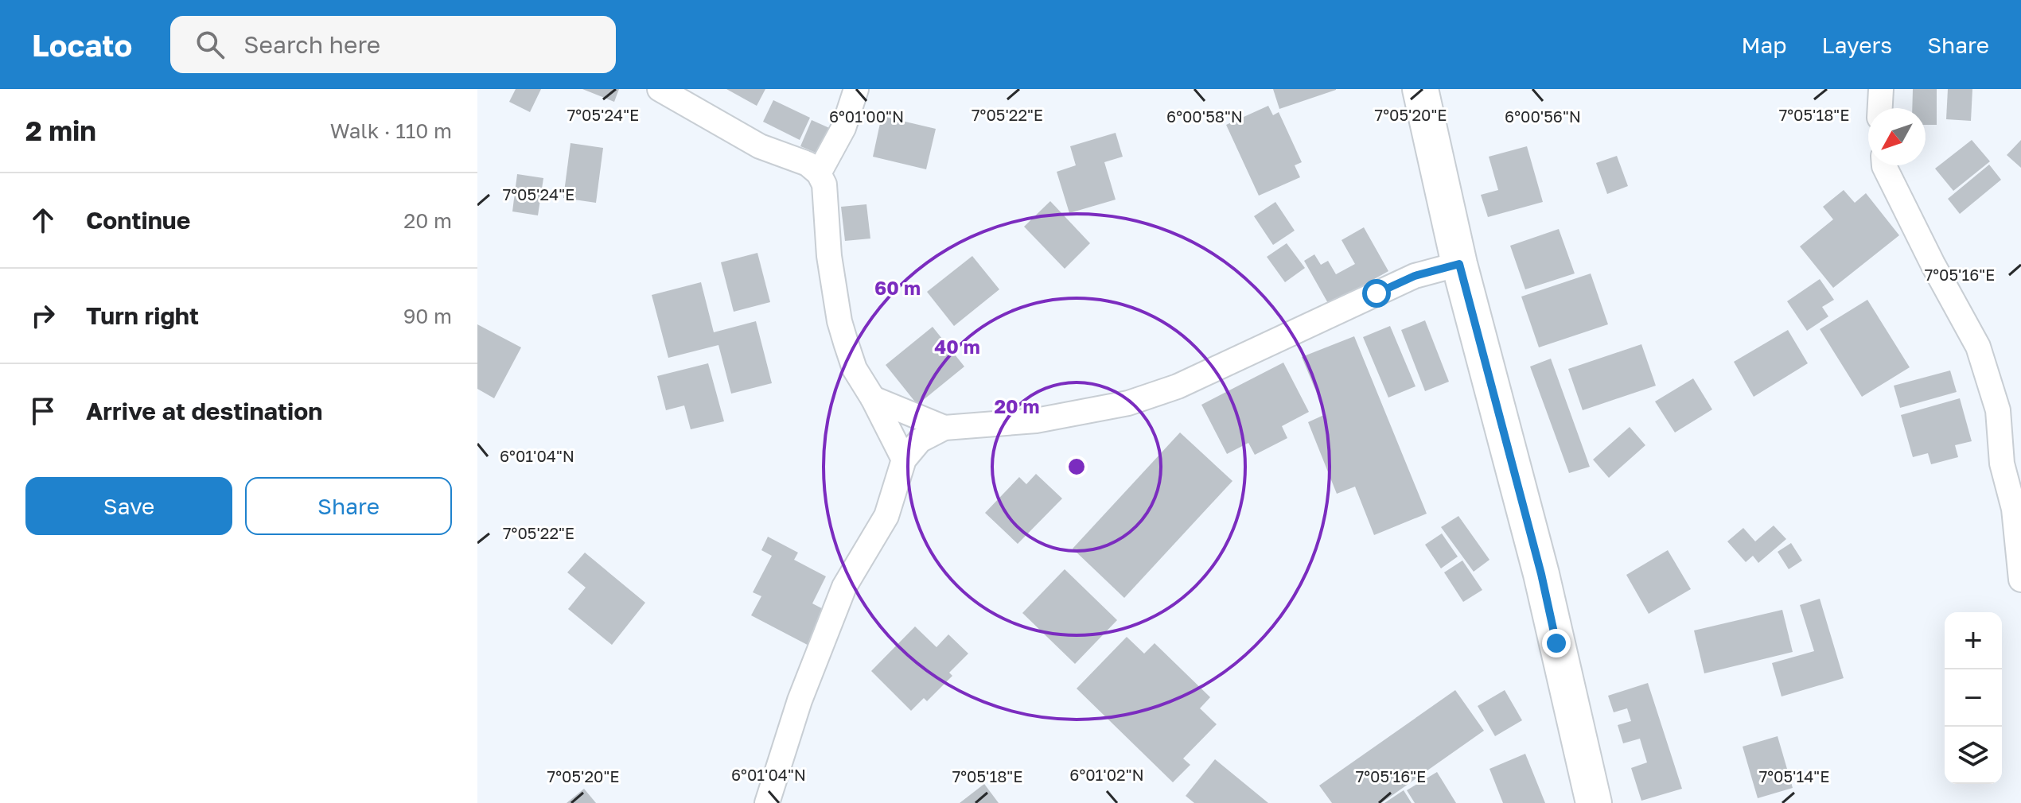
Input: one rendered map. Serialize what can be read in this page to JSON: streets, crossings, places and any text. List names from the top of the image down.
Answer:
{
  "north": "bottom left",
  "page": {
    "header": "Locato",
    "search": "Search here",
    "nav": ["Map", "Layers", "Share"],
    "heading": ["2 min", "Walk · 110 m"],
    "list": [
      ["Continue", "20 m"],
      ["Turn right", "90 m"],
      "Arrive at destination"
    ],
    "buttons": ["Save", "Share"],
    "map_buttons": ["+", "−"]
  },
  "coordinates": [
    "7°05'24\"E",
    "7°05'22\"E",
    "7°05'20\"E",
    "7°05'18\"E",
    "6°01'00\"N",
    "6°00'58\"N",
    "6°00'56\"N",
    "7°05'16\"E",
    "6°01'04\"N",
    "6°01'02\"N",
    "7°05'14\"E"
  ],
  "rings": ["60 m", "40 m", "20 m"]
}
